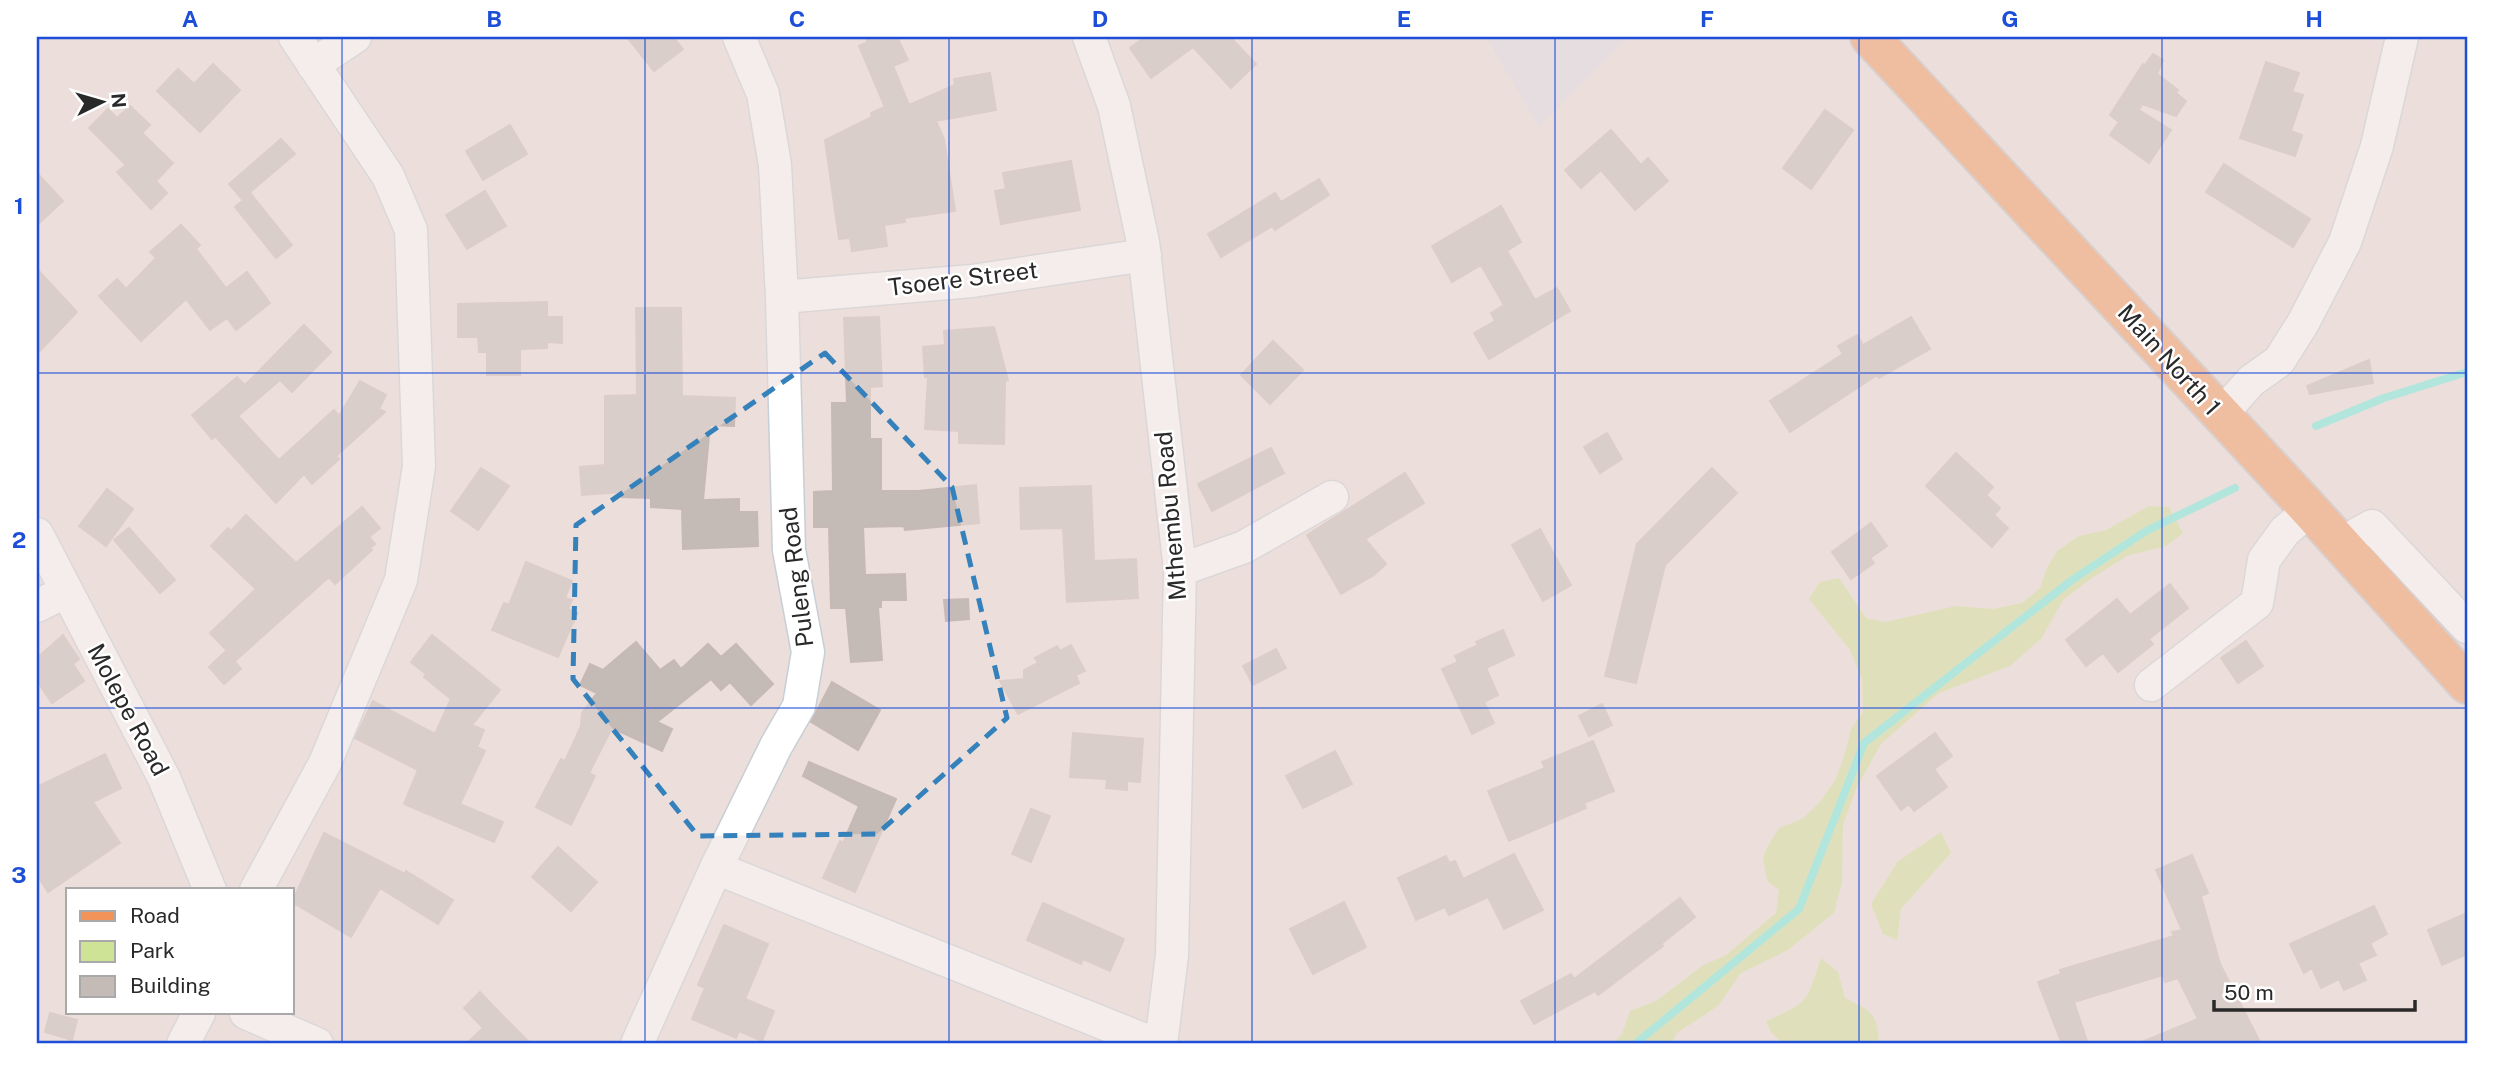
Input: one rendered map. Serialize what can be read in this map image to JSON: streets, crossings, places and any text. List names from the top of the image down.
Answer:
{
  "streets": {
    "main road": ["Main North 1"],
    "street": [
      "Tsoere Street",
      "Mthembu Road",
      "Puleng Road",
      "Molepe Road"
    ]
  },
  "crossings": [
    ["Tsoere Street", "Mthembu Road"],
    ["Tsoere Street", "Puleng Road"]
  ],
  "legend": ["Road", "Park", "Building"],
  "scale_bar": "50 m",
  "north": "right",
  "grid": {
    "columns": [
      "A",
      "B",
      "C",
      "D",
      "E",
      "F",
      "G",
      "H"
    ],
    "rows": ["1", "2", "3"]
  }
}
